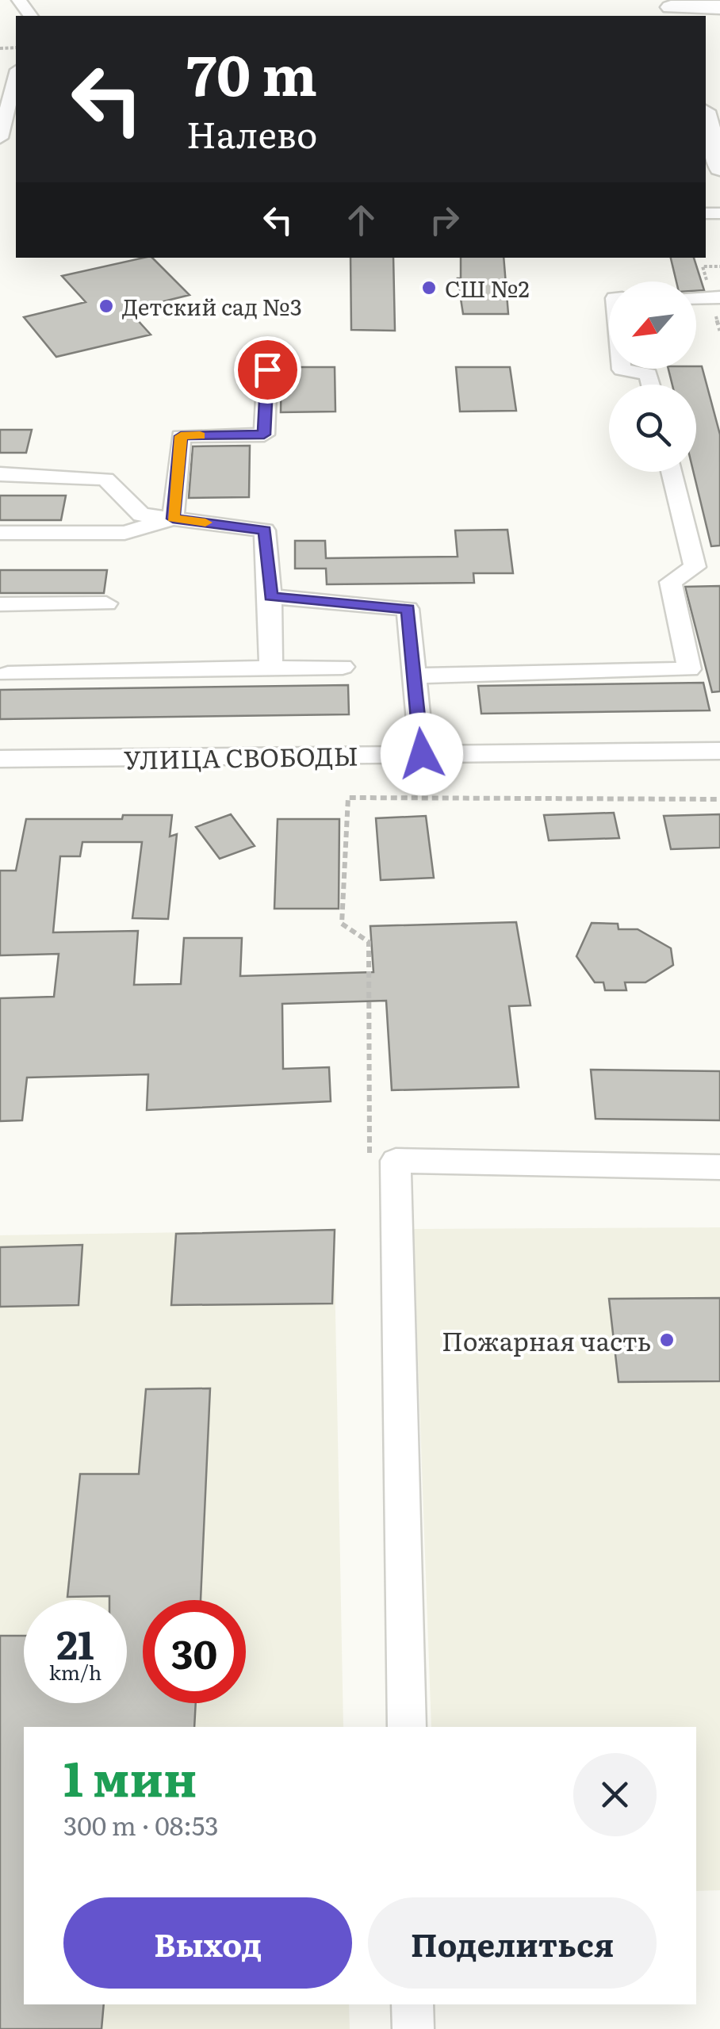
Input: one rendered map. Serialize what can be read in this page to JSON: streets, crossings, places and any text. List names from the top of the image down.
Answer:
{
  "streets": {
    "street": ["УЛИЦА СВОБОДЫ"]
  },
  "places": ["СШ №2", "Детский сад №3", "Пожарная часть"],
  "north": "bottom left",
  "page": {
    "turn": ["70 m", "Налево"],
    "speed": "21 km/h",
    "limit": "30",
    "heading": ["1 мин", "300 m · 08:53"],
    "buttons": ["Выход", "Поделиться"]
  }
}
